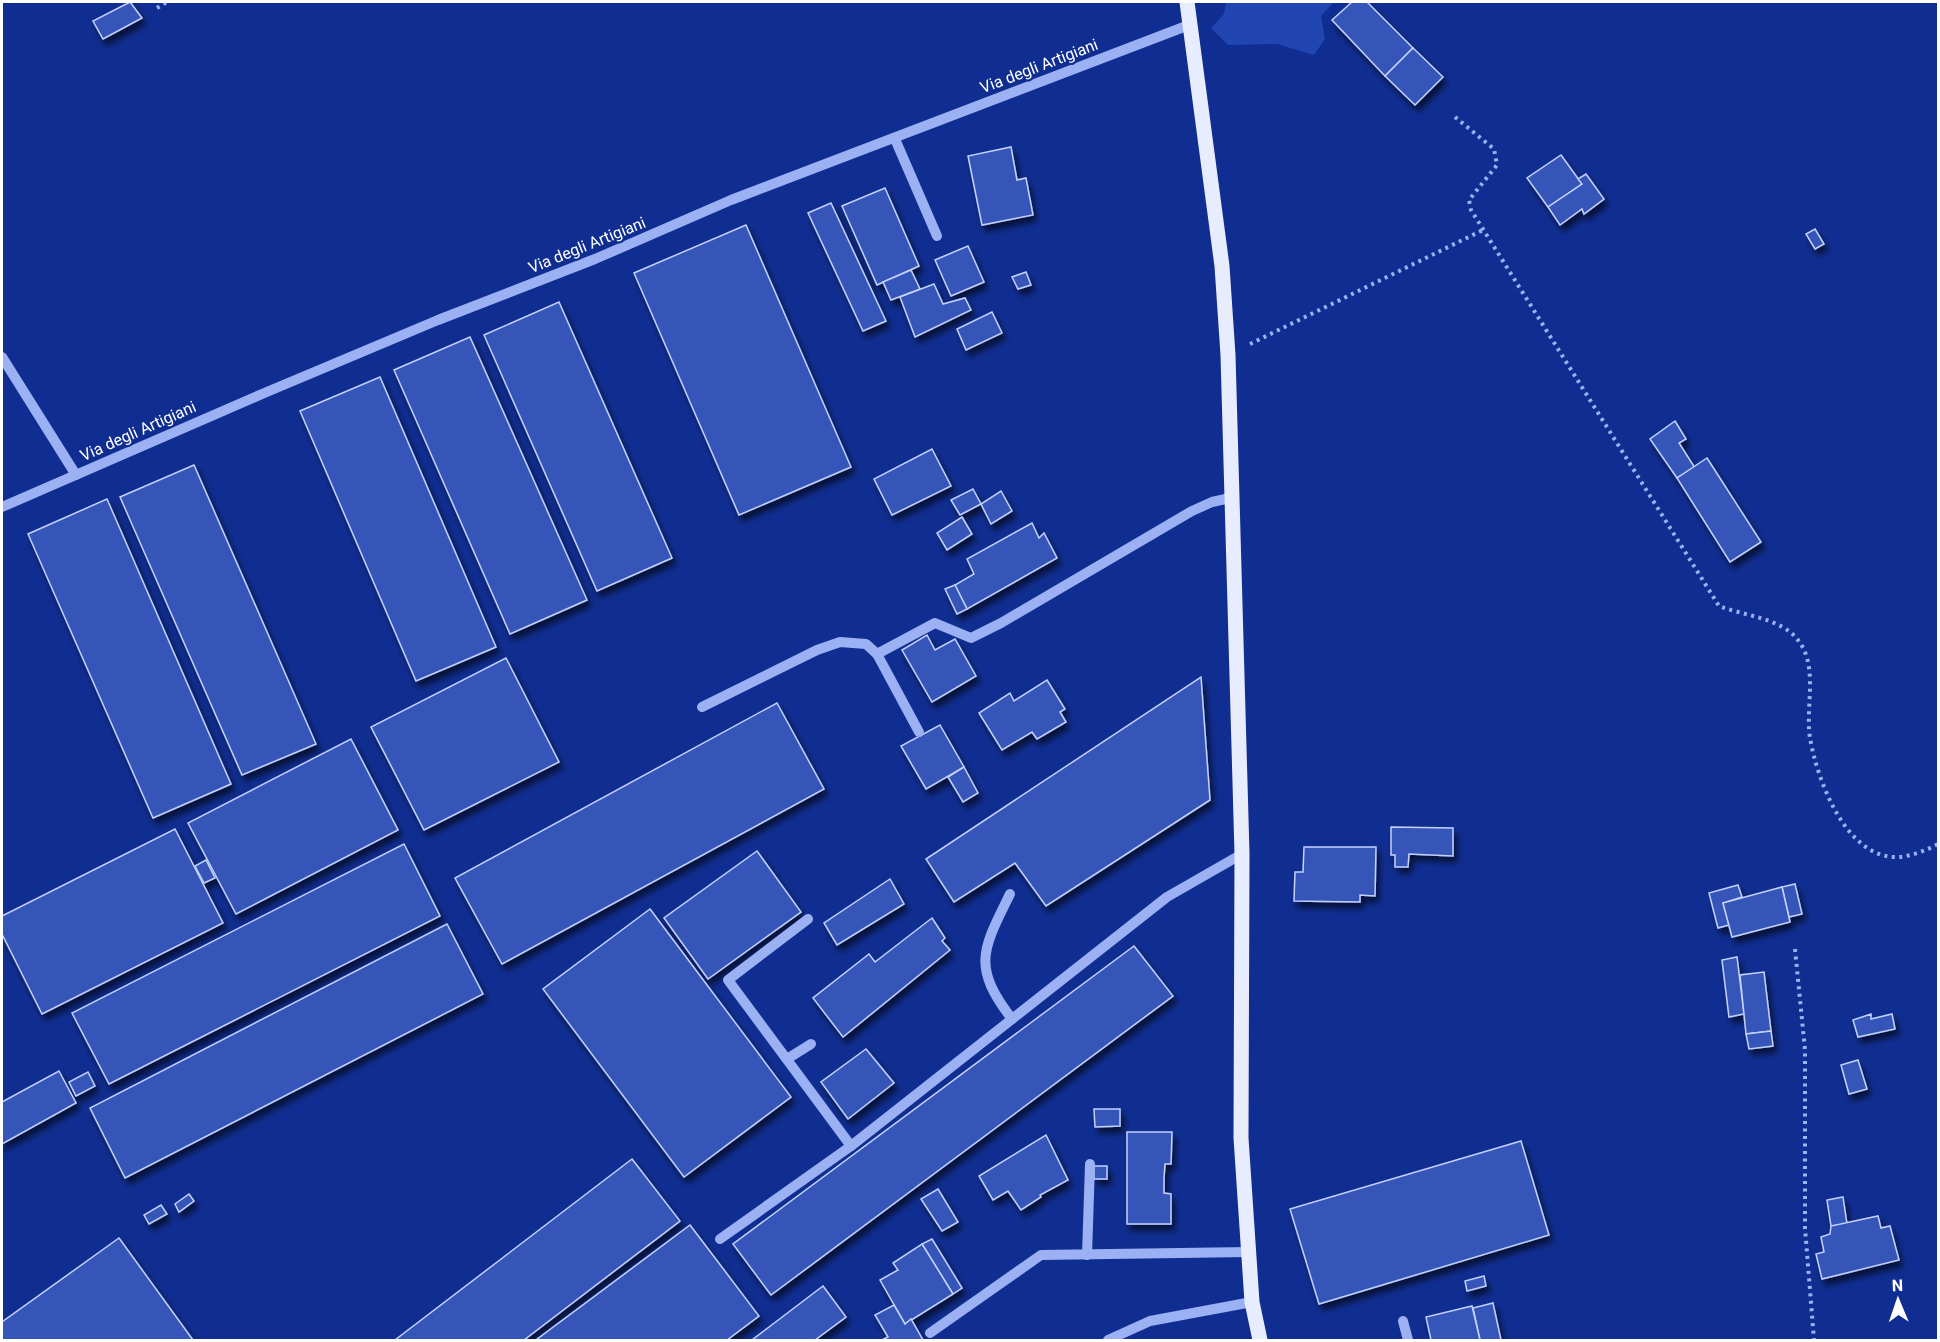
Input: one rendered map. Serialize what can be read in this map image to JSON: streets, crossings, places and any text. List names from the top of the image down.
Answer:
{
  "streets": {
    "lane": ["Via degli Artigiani"]
  },
  "north": "top"
}
